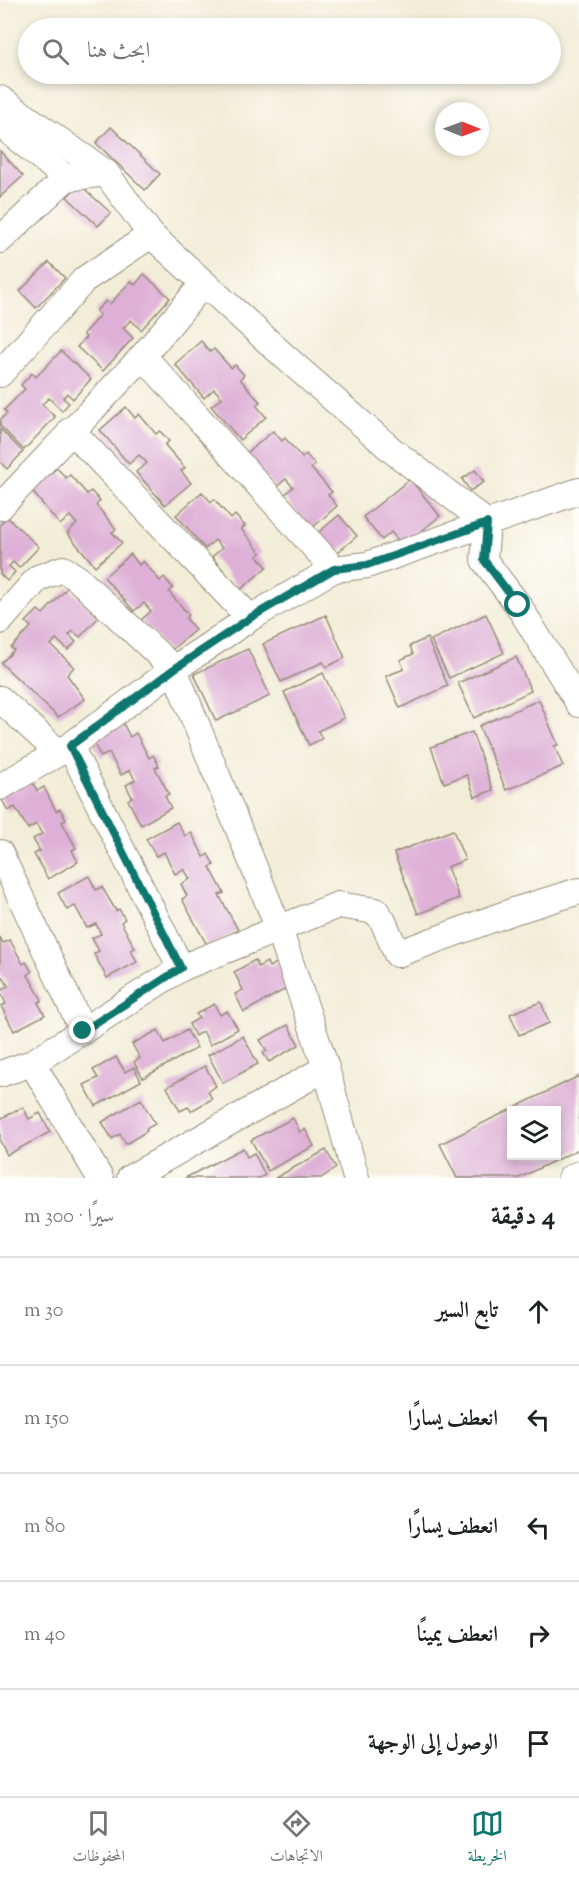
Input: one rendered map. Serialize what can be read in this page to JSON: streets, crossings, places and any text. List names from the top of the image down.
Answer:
{
  "north": "right",
  "page": {
    "search": "ابحث هنا",
    "heading": ["4 دقيقة", "سيرًا · 300 m"],
    "list": [
      ["تابع السير", "30 m"],
      ["انعطف يسارًا", "150 m"],
      ["انعطف يسارًا", "80 m"],
      ["انعطف يمينًا", "40 m"],
      "الوصول إلى الوجهة"
    ],
    "nav": ["الخريطة", "الاتجاهات", "المحفوظات"]
  }
}
